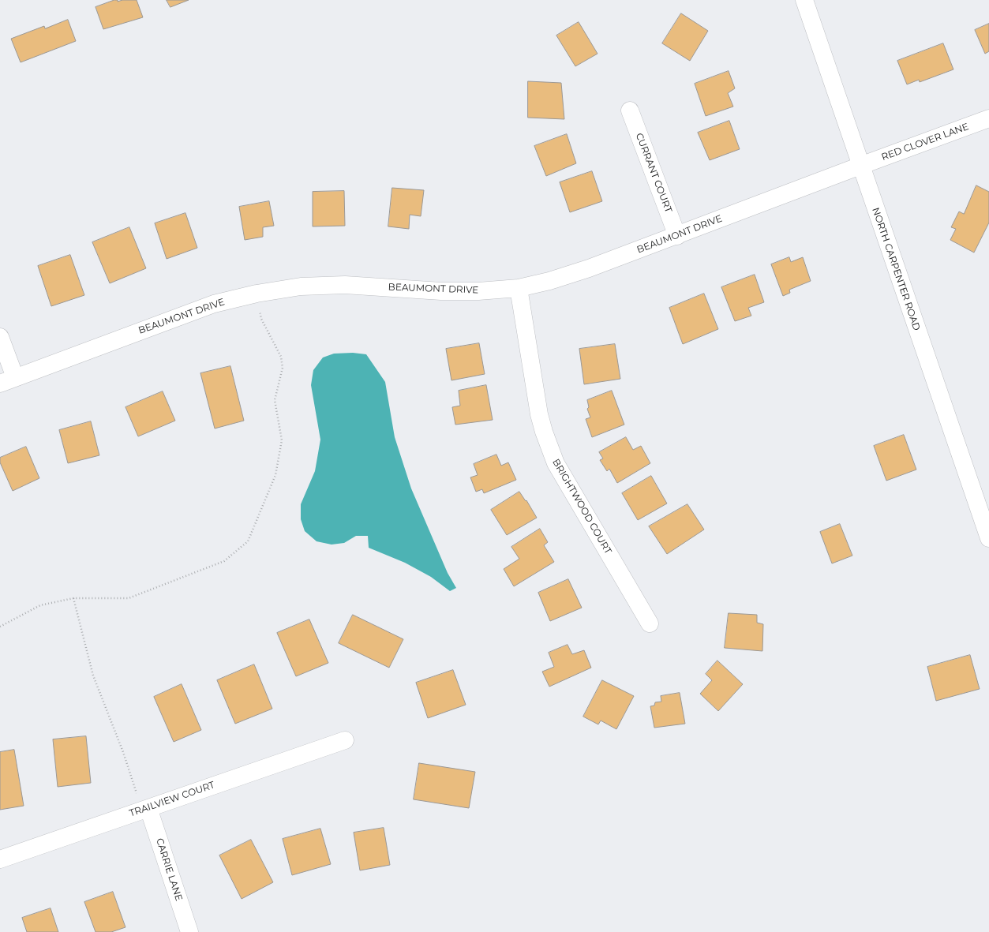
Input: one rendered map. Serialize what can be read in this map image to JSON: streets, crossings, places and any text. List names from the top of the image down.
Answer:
{
  "streets": {
    "street": [
      "RED CLOVER LANE",
      "CURRANT COURT",
      "BEAUMONT DRIVE",
      "NORTH CARPENTER ROAD",
      "BRIGHTWOOD COURT",
      "TRAILVIEW COURT",
      "CARRIE LANE"
    ]
  },
  "crossings": [
    ["RED CLOVER LANE", "BEAUMONT DRIVE"],
    ["RED CLOVER LANE", "NORTH CARPENTER ROAD"],
    ["CURRANT COURT", "BEAUMONT DRIVE"],
    ["BEAUMONT DRIVE", "NORTH CARPENTER ROAD"],
    ["BEAUMONT DRIVE", "BRIGHTWOOD COURT"],
    ["TRAILVIEW COURT", "CARRIE LANE"]
  ]
}
